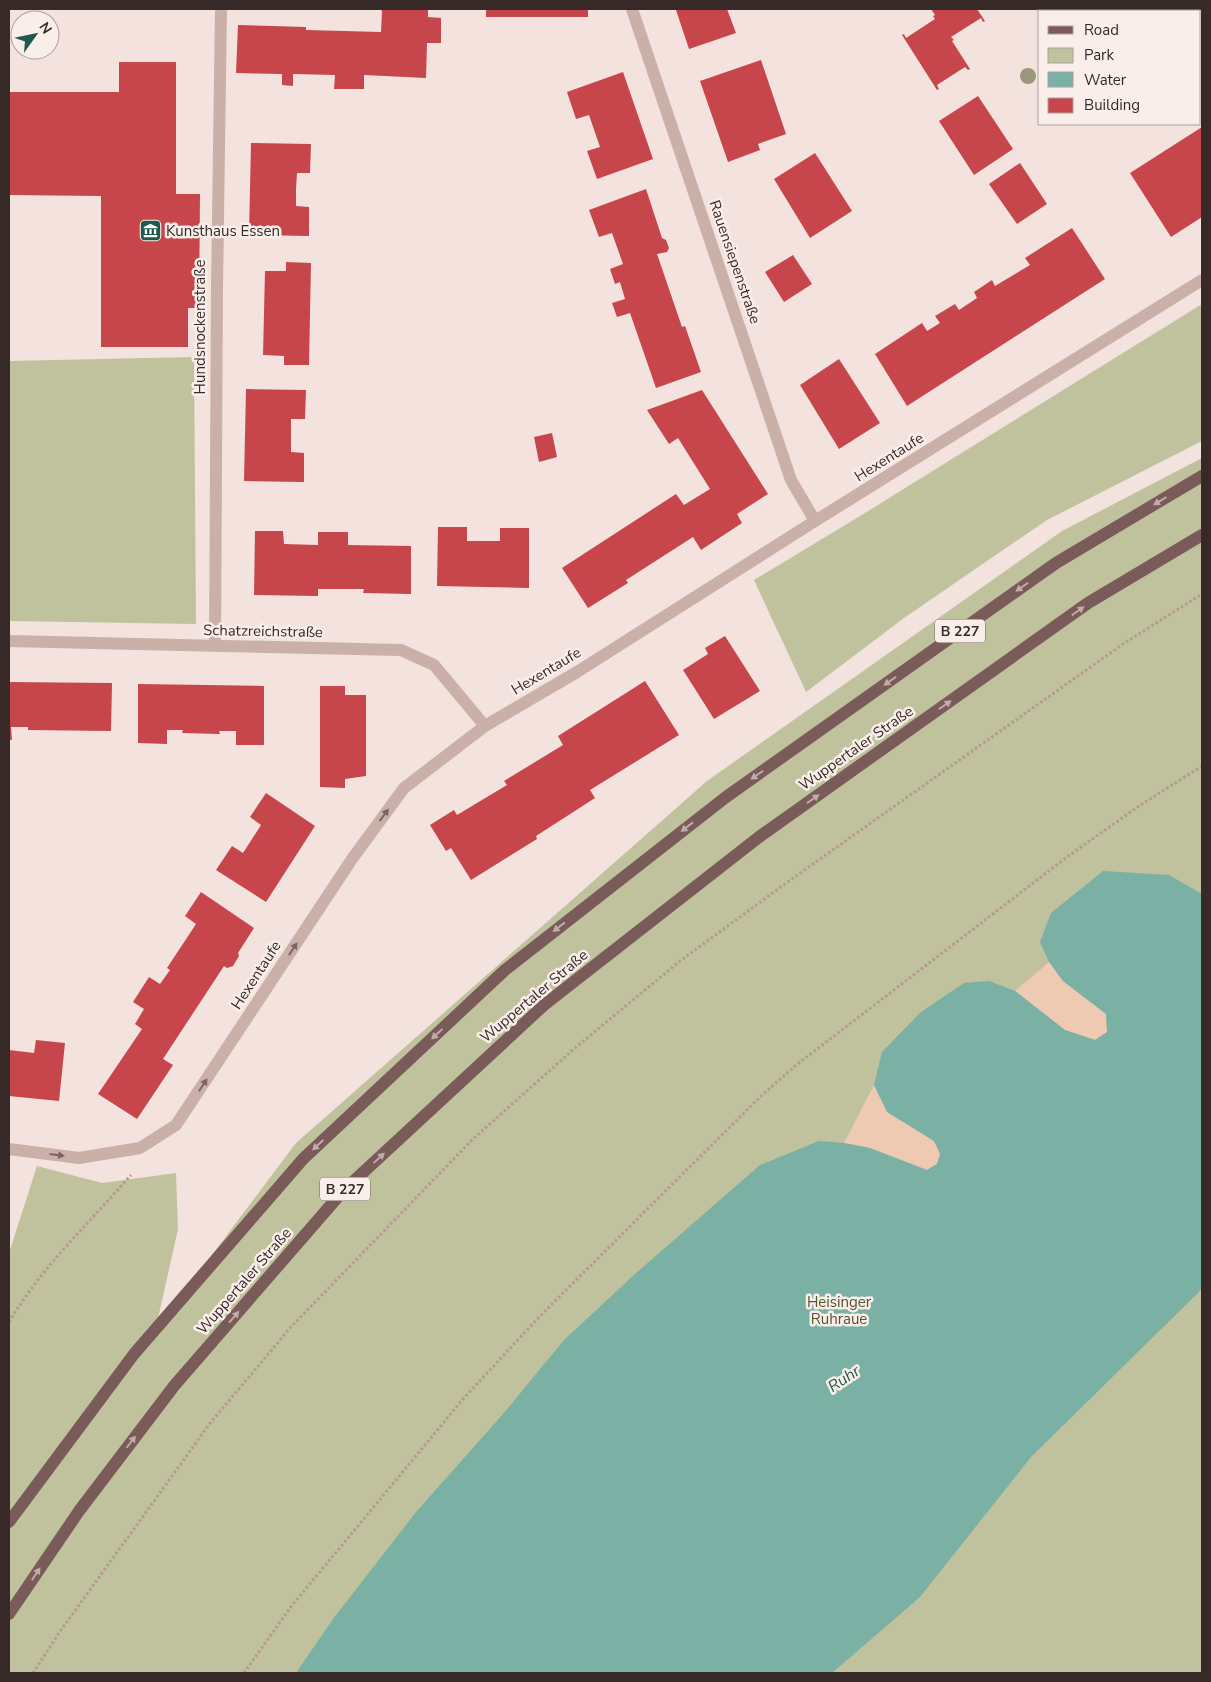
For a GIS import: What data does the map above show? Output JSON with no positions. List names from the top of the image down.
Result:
{
  "streets": {
    "main road": ["B 227", "Wuppertaler Straße"],
    "street": [
      "Rauensiepenstraße",
      "Hundsnockenstraße",
      "Hexentaufe",
      "Schatzreichstraße"
    ]
  },
  "crossings": [
    ["Rauensiepenstraße", "Hexentaufe"],
    ["Hundsnockenstraße", "Schatzreichstraße"],
    ["Hexentaufe", "Schatzreichstraße"]
  ],
  "one_way": ["Hexentaufe"],
  "water": ["Ruhr"],
  "parks": ["Heisinger Ruhraue"],
  "places": {
    "museum": ["Kunsthaus Essen"]
  },
  "legend": [
    "Road",
    "Park",
    "Water",
    "Building"
  ],
  "north": "top right"
}
